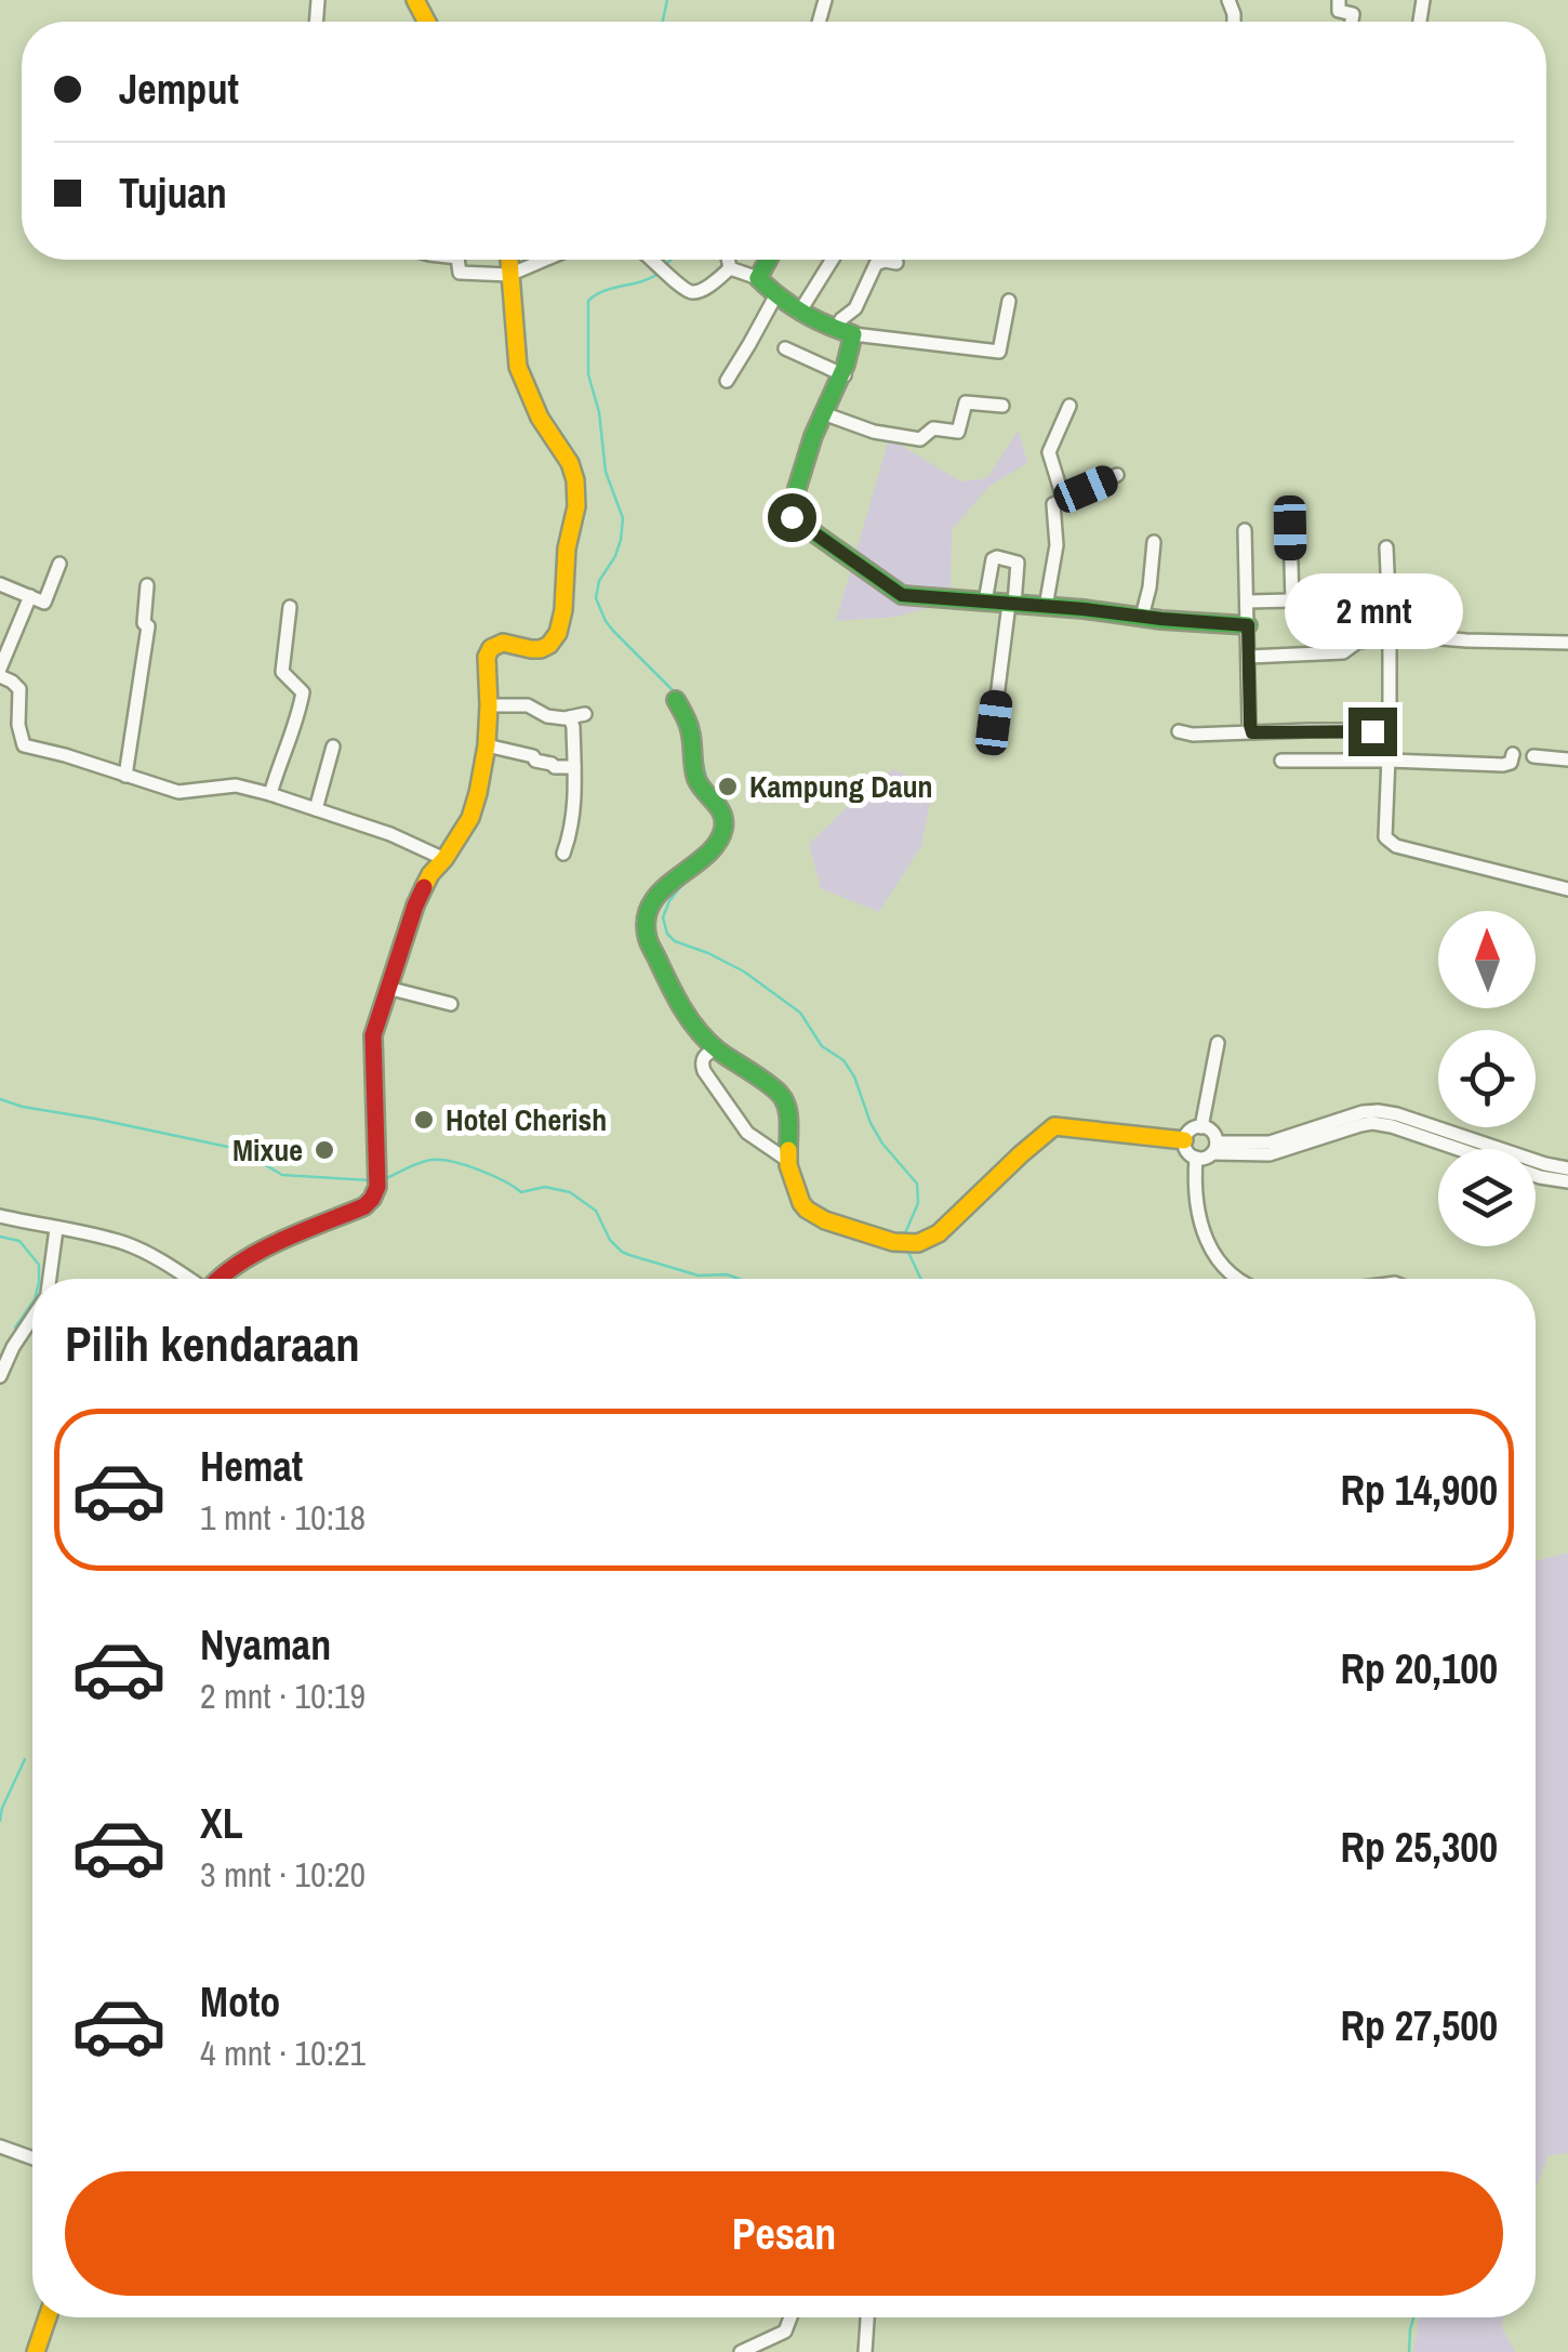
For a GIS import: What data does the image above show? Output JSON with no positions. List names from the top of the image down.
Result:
{
  "places": ["Kampung Daun", "Hotel Cherish", "Mixue"],
  "north": "top",
  "page": {
    "banner": ["Jemput", "Tujuan"],
    "bubble": "2 mnt",
    "heading": "Pilih kendaraan",
    "list": [
      {
        "name": "Hemat",
        "note": "1 mnt · 10:18",
        "value": "Rp 14,900"
      },
      {
        "name": "Nyaman",
        "note": "2 mnt · 10:19",
        "value": "Rp 20,100"
      },
      {
        "name": "XL",
        "note": "3 mnt · 10:20",
        "value": "Rp 25,300"
      },
      {
        "name": "Moto",
        "note": "4 mnt · 10:21",
        "value": "Rp 27,500"
      }
    ],
    "buttons": "Pesan"
  }
}
